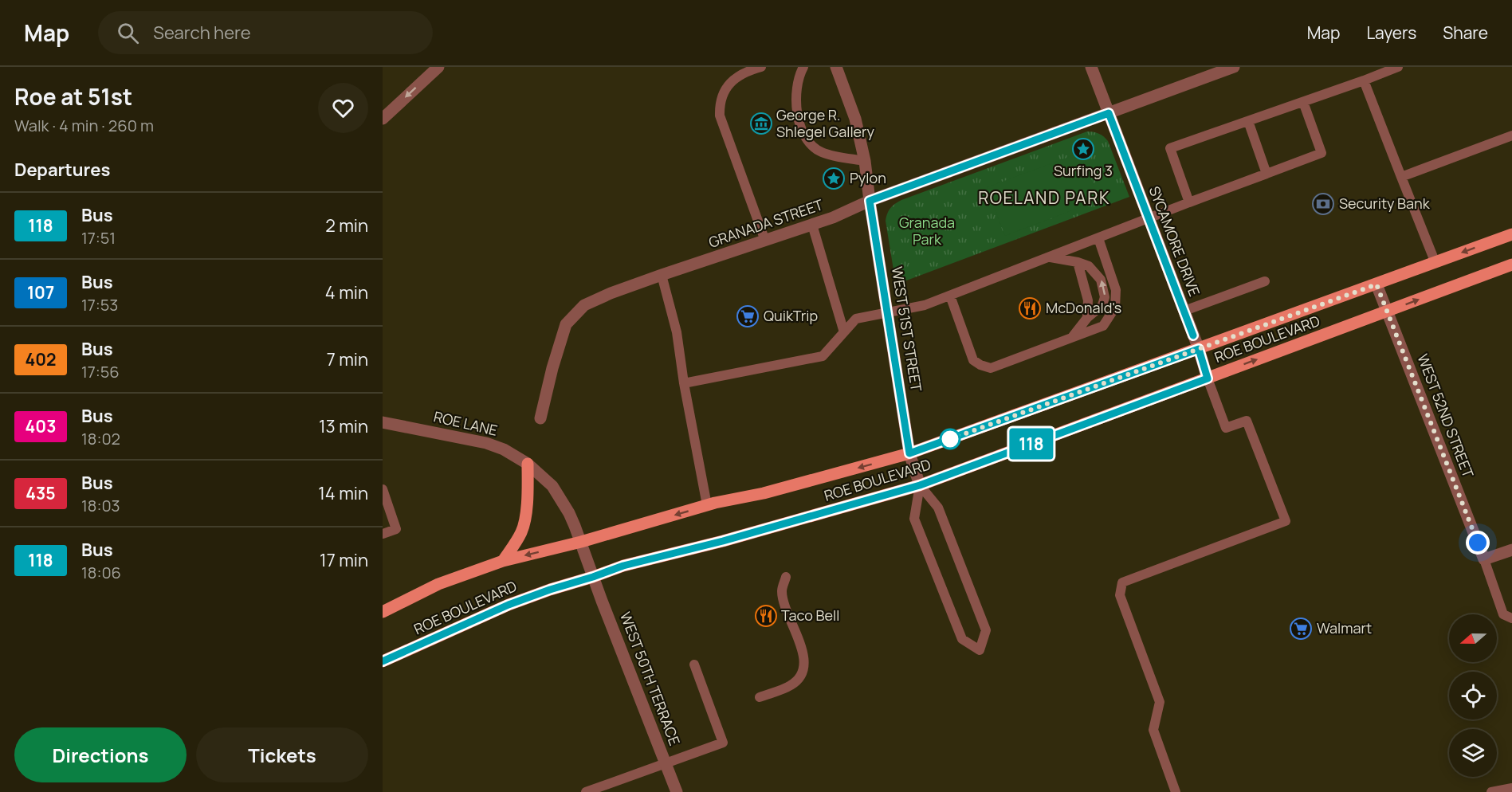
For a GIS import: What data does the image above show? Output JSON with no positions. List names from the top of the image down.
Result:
{
  "streets": {
    "main road": ["ROE BOULEVARD"],
    "street": [
      "GRANADA STREET",
      "SYCAMORE DRIVE",
      "WEST 51ST STREET",
      "WEST 52ND STREET",
      "ROE LANE",
      "WEST 50TH TERRACE"
    ]
  },
  "crossings": [
    ["GRANADA STREET", "SYCAMORE DRIVE"],
    ["GRANADA STREET", "WEST 51ST STREET"],
    ["SYCAMORE DRIVE", "ROE BOULEVARD"],
    ["WEST 51ST STREET", "ROE BOULEVARD"],
    ["ROE BOULEVARD", "WEST 52ND STREET"],
    ["ROE BOULEVARD", "ROE LANE"],
    ["ROE BOULEVARD", "WEST 50TH TERRACE"],
    ["ROE LANE", "WEST 50TH TERRACE"]
  ],
  "districts": ["ROELAND PARK"],
  "parks": ["Granada Park"],
  "places": {
    "museum": ["George R. Shlegel Gallery"],
    "place": ["Surfing 3", "Pylon"],
    "bank": ["Security Bank"],
    "restaurant": ["McDonald's", "Taco Bell"],
    "supermarket": ["QuikTrip", "Walmart"]
  },
  "lines": ["bus line 118"],
  "north": "left",
  "page": {
    "header": "Map",
    "search": "Search here",
    "nav": ["Map", "Layers", "Share"],
    "heading": [
      ["Roe at 51st", "Walk · 4 min · 260 m"],
      "Departures"
    ],
    "on_map": "118",
    "list": [
      {
        "mark": "118",
        "name": "Bus",
        "note": "17:51",
        "value": "2 min"
      },
      {
        "mark": "107",
        "name": "Bus",
        "note": "17:53",
        "value": "4 min"
      },
      {
        "mark": "402",
        "name": "Bus",
        "note": "17:56",
        "value": "7 min"
      },
      {
        "mark": "403",
        "name": "Bus",
        "note": "18:02",
        "value": "13 min"
      },
      {
        "mark": "435",
        "name": "Bus",
        "note": "18:03",
        "value": "14 min"
      },
      {
        "mark": "118",
        "name": "Bus",
        "note": "18:06",
        "value": "17 min"
      }
    ],
    "buttons": ["Directions", "Tickets"]
  }
}
